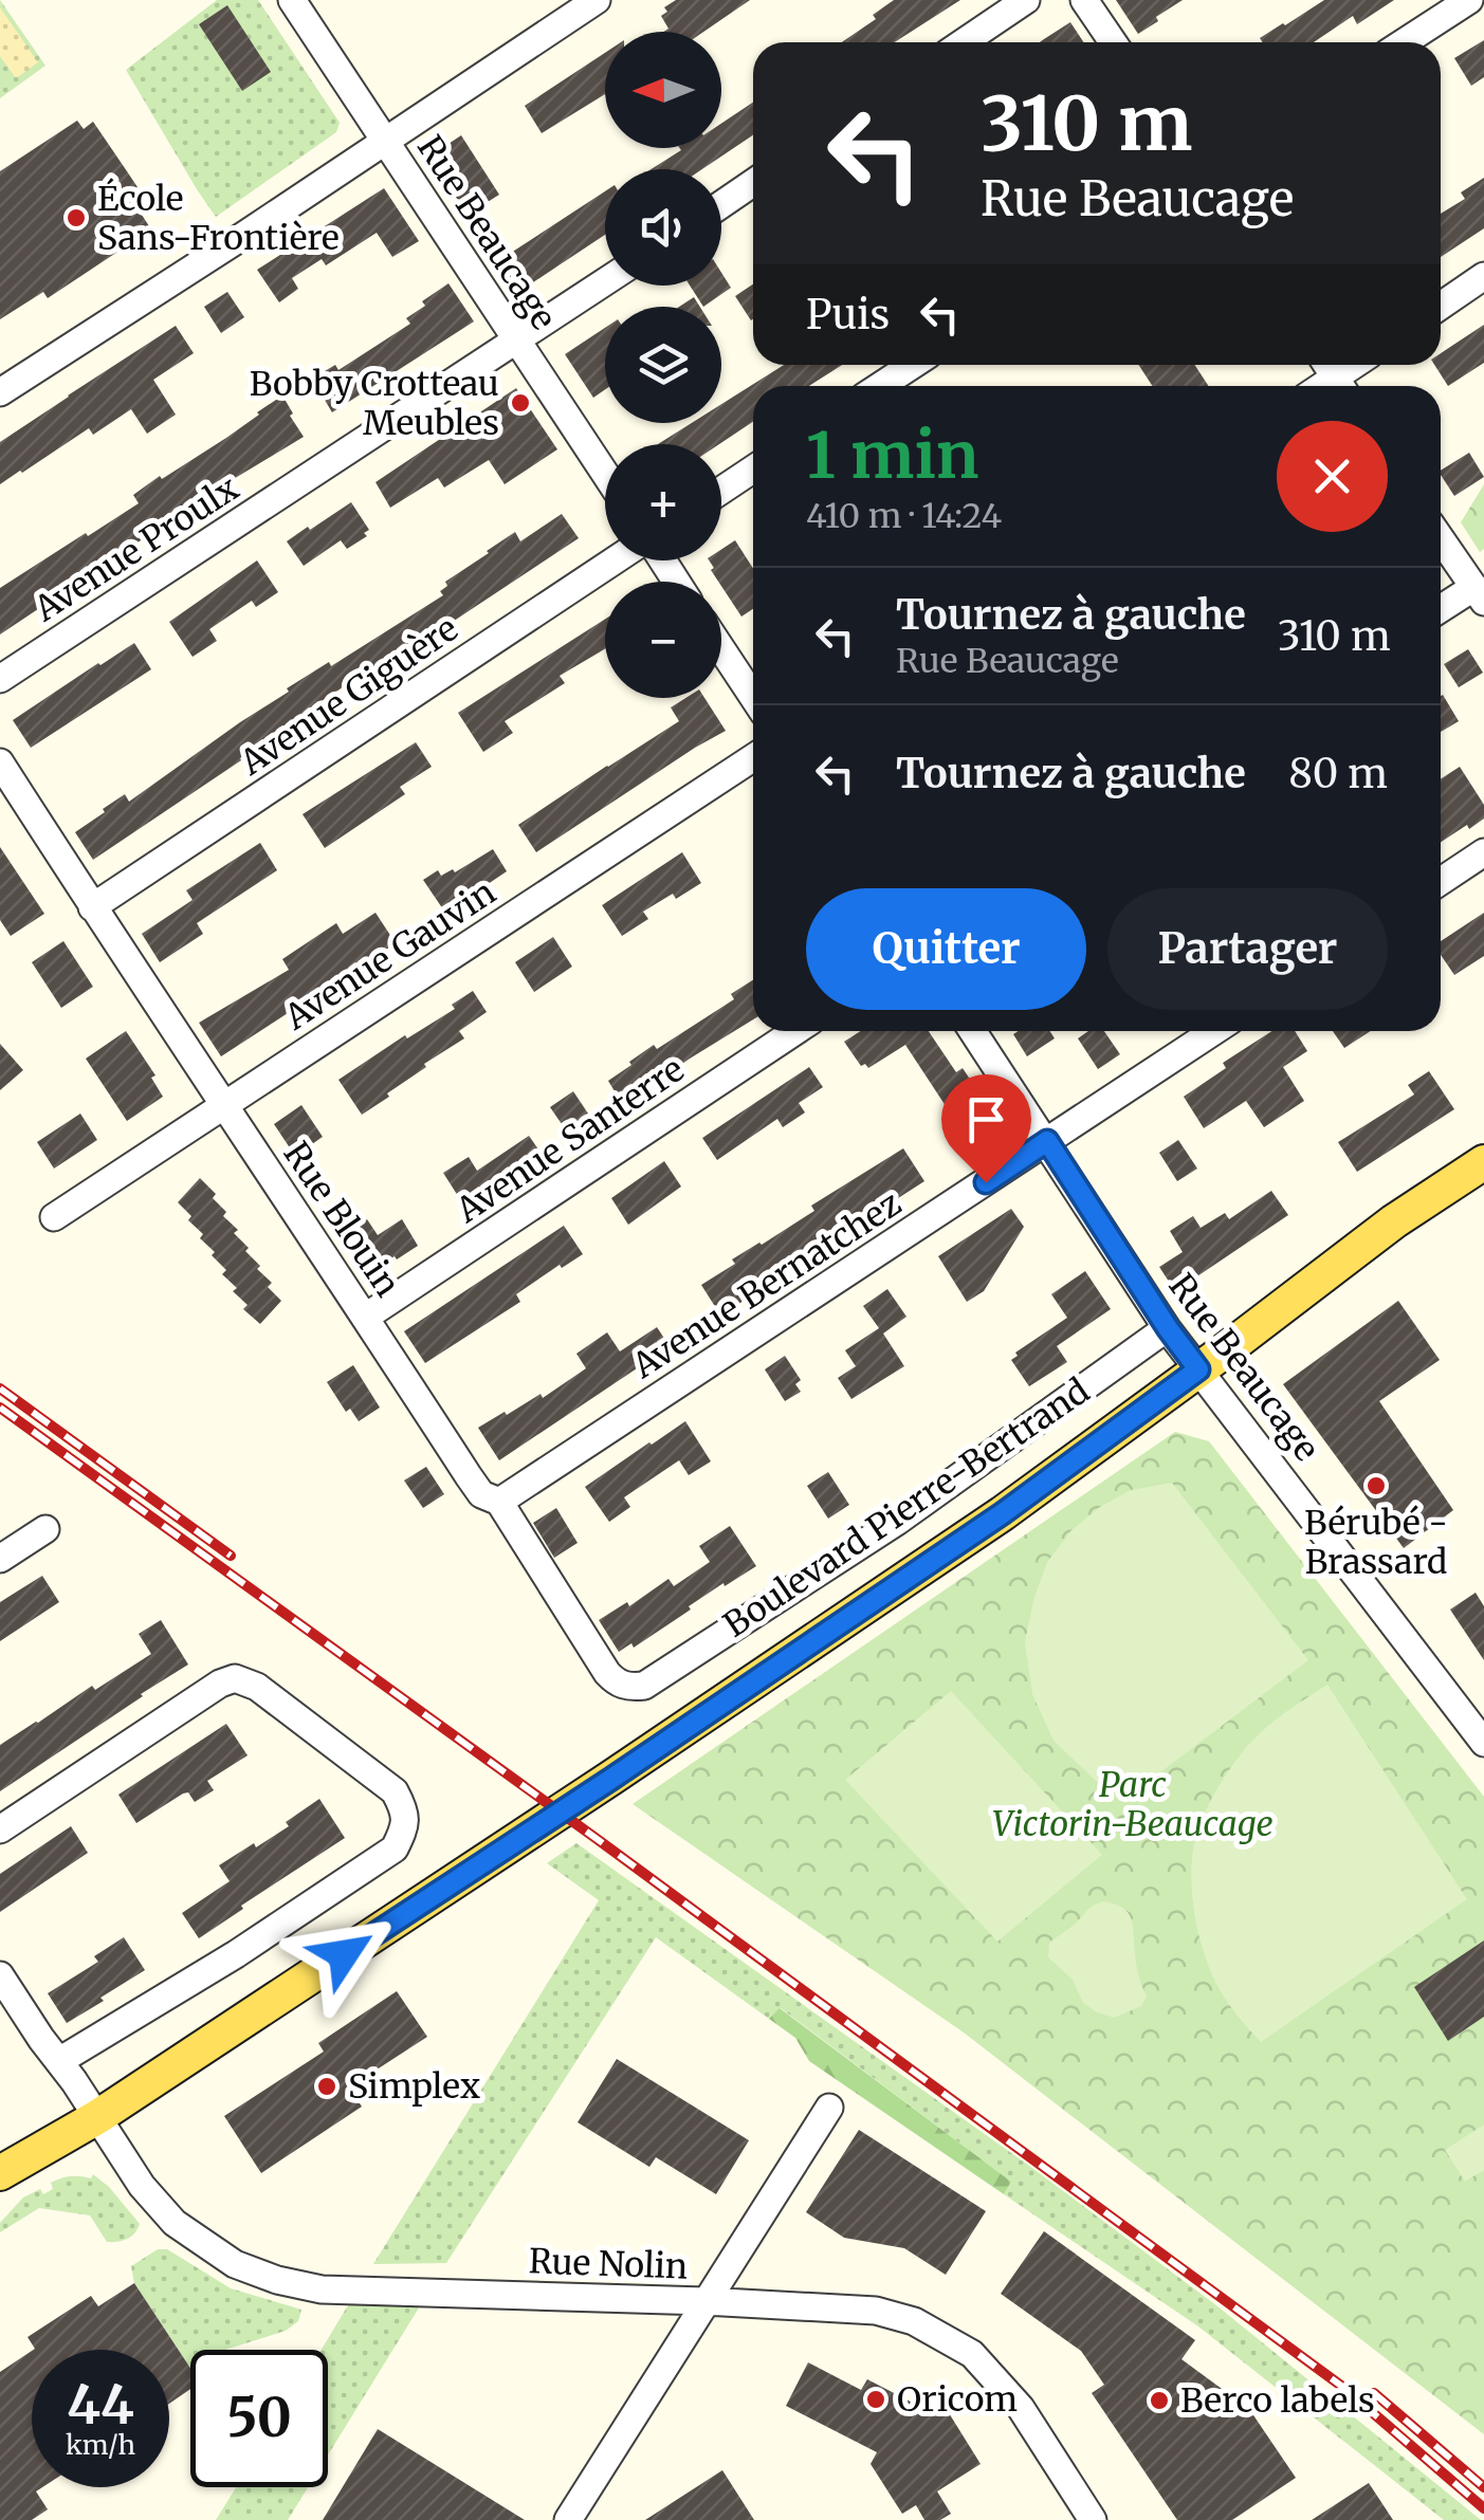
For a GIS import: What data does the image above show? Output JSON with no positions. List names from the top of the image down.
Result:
{
  "streets": {
    "main road": ["Boulevard Pierre-Bertrand"],
    "street": [
      "Rue Beaucage",
      "Avenue Proulx",
      "Avenue Giguère",
      "Avenue Gauvin",
      "Avenue Santerre",
      "Rue Blouin",
      "Avenue Bernatchez",
      "Rue Nolin"
    ]
  },
  "crossings": [
    ["Rue Beaucage", "Avenue Proulx"],
    ["Rue Beaucage", "Avenue Bernatchez"],
    ["Rue Beaucage", "Boulevard Pierre-Bertrand"],
    ["Avenue Giguère", "Rue Blouin"],
    ["Avenue Gauvin", "Rue Blouin"],
    ["Avenue Santerre", "Rue Blouin"],
    ["Rue Blouin", "Avenue Bernatchez"],
    ["Rue Blouin", "Boulevard Pierre-Bertrand"],
    ["Boulevard Pierre-Bertrand", "Rue Nolin"]
  ],
  "parks": ["Parc Victorin-Beaucage"],
  "places": [
    "École Sans-Frontière",
    "Bobby Crotteau Meubles",
    "Bérubé - Brassard",
    "Simplex",
    "Oricom",
    "Berco labels"
  ],
  "north": "left",
  "page": {
    "map_buttons": ["+", "−"],
    "turn": ["310 m", "Rue Beaucage"],
    "then": "Puis",
    "heading": ["1 min", "410 m · 14:24"],
    "list": [
      {
        "name": "Tournez à gauche",
        "note": "Rue Beaucage",
        "value": "310 m"
      },
      {
        "name": "Tournez à gauche",
        "value": "80 m"
      }
    ],
    "buttons": ["Quitter", "Partager"],
    "speed": "44 km/h",
    "limit": "50"
  }
}
